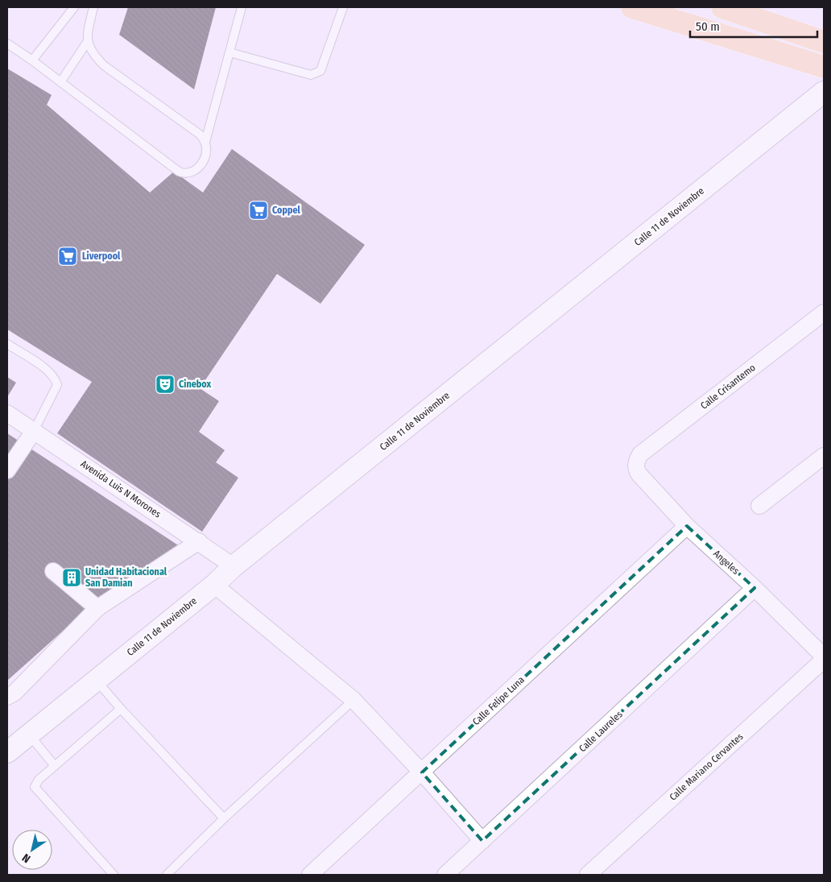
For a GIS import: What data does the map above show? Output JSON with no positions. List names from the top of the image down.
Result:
{
  "streets": {
    "street": [
      "Calle 11 de Noviembre",
      "Calle Crisantemo",
      "Avenida Luis N Morones",
      "Angeles",
      "Calle Felipe Luna",
      "Calle Laureles",
      "Calle Mariano Cervantes"
    ]
  },
  "crossings": [
    ["Calle 11 de Noviembre", "Avenida Luis N Morones"],
    ["Calle Crisantemo", "Angeles"],
    ["Angeles", "Calle Felipe Luna"],
    ["Angeles", "Calle Laureles"],
    ["Angeles", "Calle Mariano Cervantes"]
  ],
  "places": {
    "supermarket": ["Coppel", "Liverpool"],
    "theatre": ["Cinebox"],
    "building": ["Unidad Habitacional San Damian"]
  },
  "scale_bar": "50 m",
  "north": "bottom left"
}
